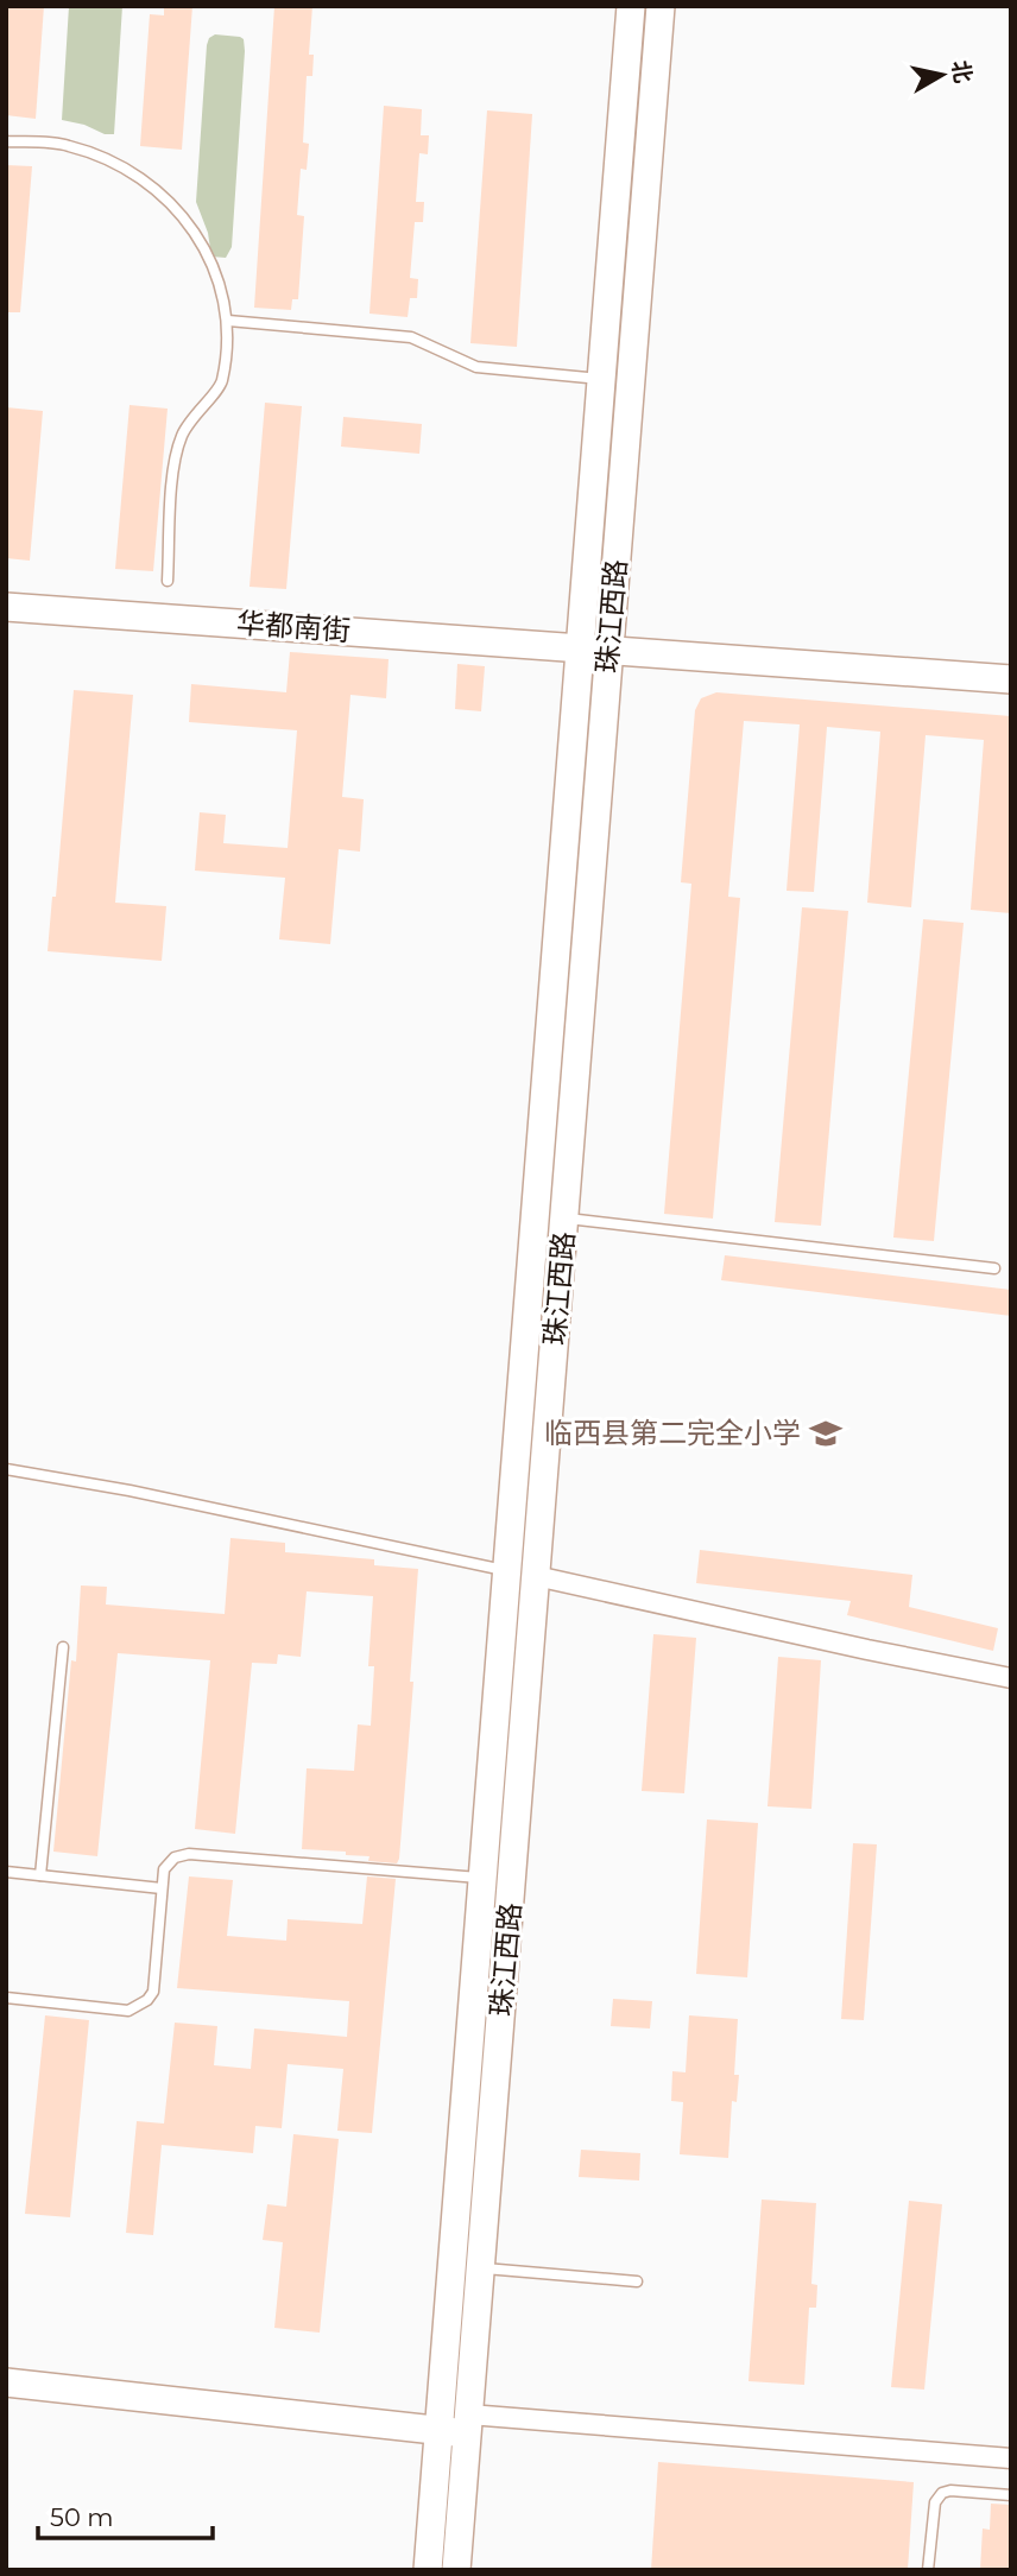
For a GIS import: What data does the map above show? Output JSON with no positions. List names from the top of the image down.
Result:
{
  "streets": {
    "main road": ["珠江西路", "华都南街"]
  },
  "crossings": [
    ["珠江西路", "华都南街"]
  ],
  "places": {
    "school or university": ["临西县第二完全小学"]
  },
  "scale_bar": "50 m",
  "north": "right"
}
